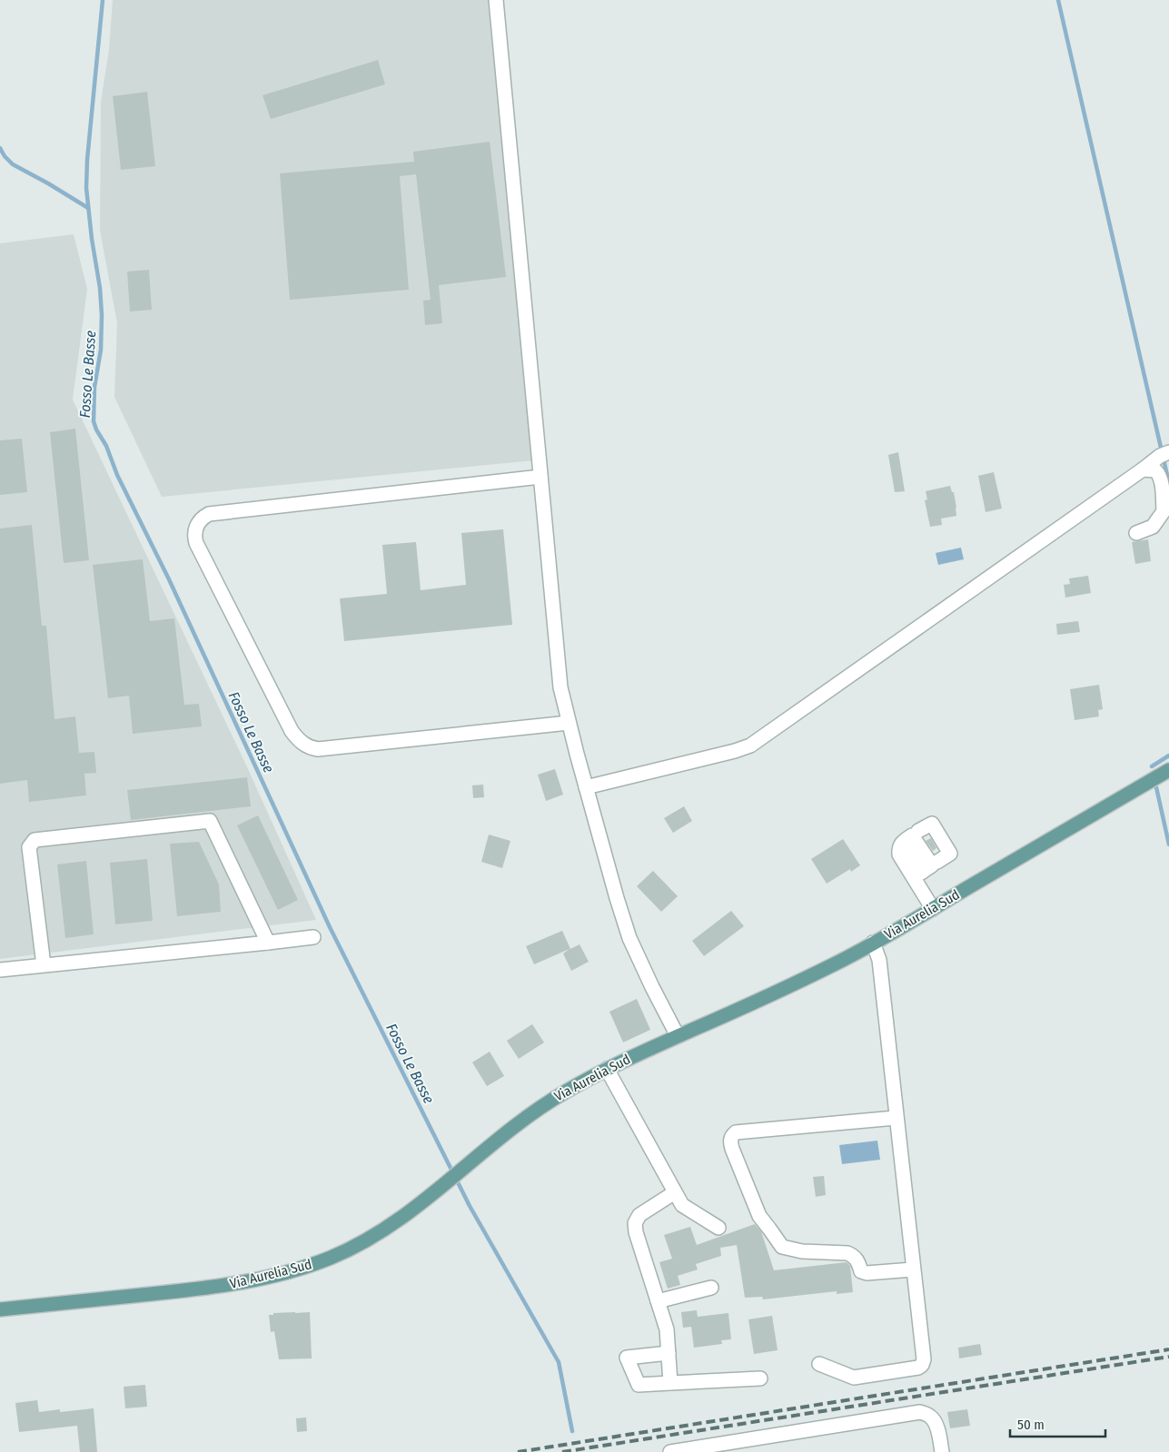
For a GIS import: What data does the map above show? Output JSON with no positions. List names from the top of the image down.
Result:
{
  "streets": {
    "main road": ["Via Aurelia Sud"]
  },
  "water": ["Fosso Le Basse"],
  "scale_bar": "50 m"
}
